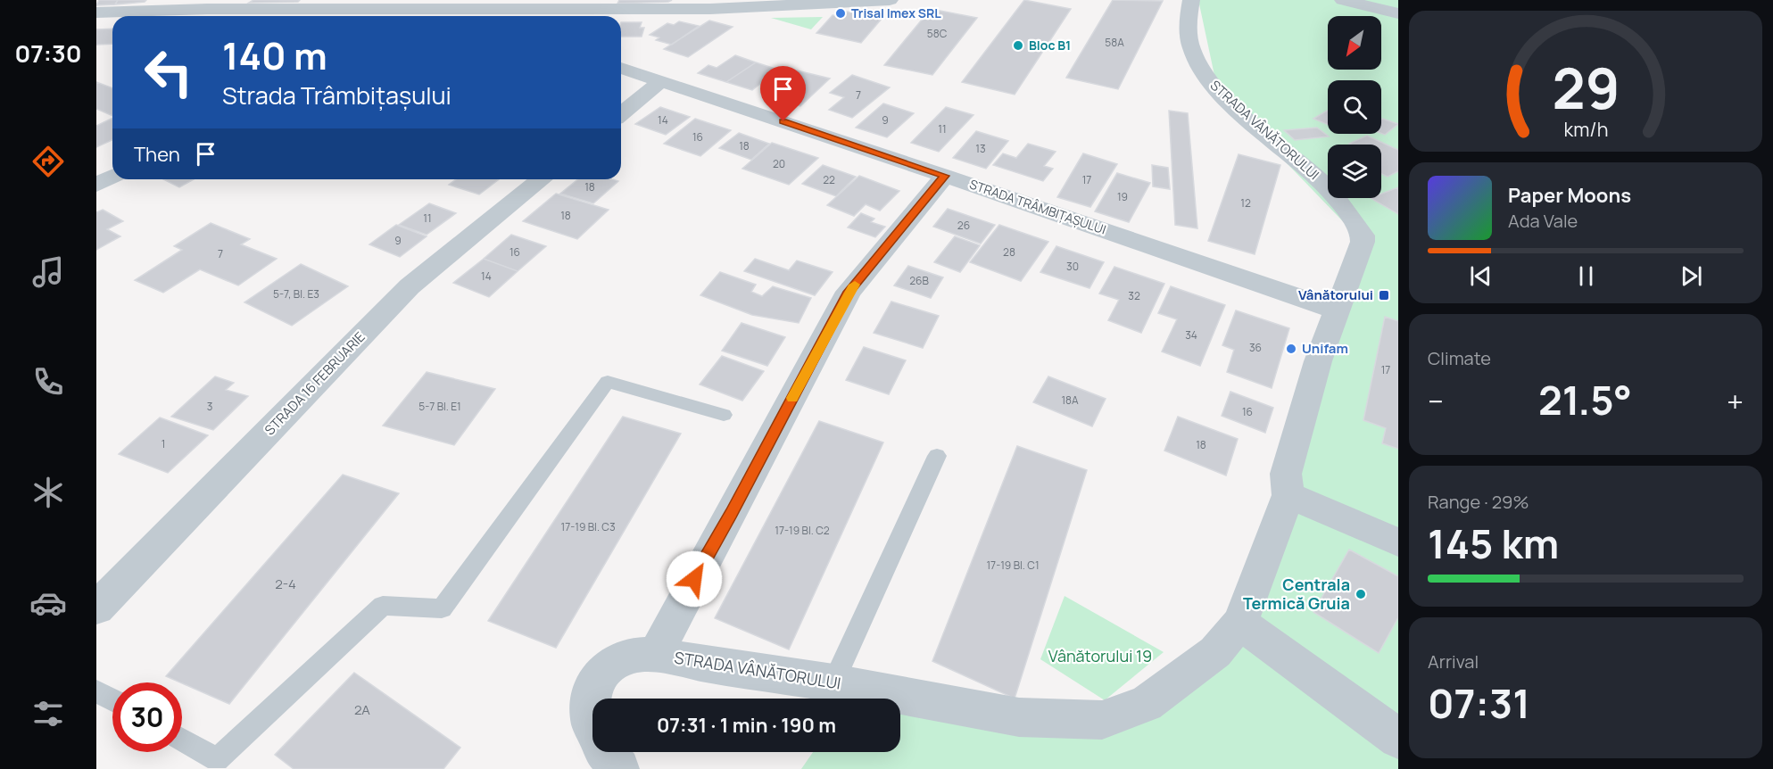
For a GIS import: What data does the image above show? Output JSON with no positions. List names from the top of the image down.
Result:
{
  "streets": {
    "street": ["STRADA VÂNĂTORULUI", "STRADA TRÂMBIȚAȘULUI", "STRADA 16 FEBRUARIE"]
  },
  "crossings": [
    ["STRADA VÂNĂTORULUI", "STRADA TRÂMBIȚAȘULUI"]
  ],
  "parks": ["Vânătorului 19"],
  "places": {
    "other": [
      "Trisal Imex SRL",
      "Bloc B1",
      "Unifam",
      "Centrala Termică Gruia"
    ],
    "transit": ["Vânătorului"]
  },
  "house_numbers": [
    "58C",
    "58A",
    "7",
    "14",
    "9",
    "11",
    "16",
    "18",
    "13",
    "20",
    "22",
    "17",
    "18",
    "19",
    "12",
    "18",
    "11",
    "26",
    "9",
    "16",
    "28",
    "7",
    "30",
    "14",
    "26B",
    "5-7, Bl. E3",
    "32",
    "34",
    "36",
    "17",
    "18A",
    "3",
    "5-7 Bl. E1",
    "16",
    "1",
    "18",
    "17-19 Bl. C3",
    "17-19 Bl. C2",
    "17-19 Bl. C1",
    "2-4",
    "2A"
  ],
  "north": "bottom left",
  "page": {
    "tabs": "07:30",
    "turn": ["140 m", "Strada Trâmbițașului"],
    "then": "Then",
    "song": ["Paper Moons", "Ada Vale"],
    "tile": [
      "Climate",
      ["Range · 29%", "145 km"],
      ["Arrival", "07:31"]
    ],
    "heat": ["−", "21.5°", "+"],
    "limit": "30",
    "trip": "07:31 · 1 min · 190 m",
    "gauge": ["29", "km/h"]
  }
}
